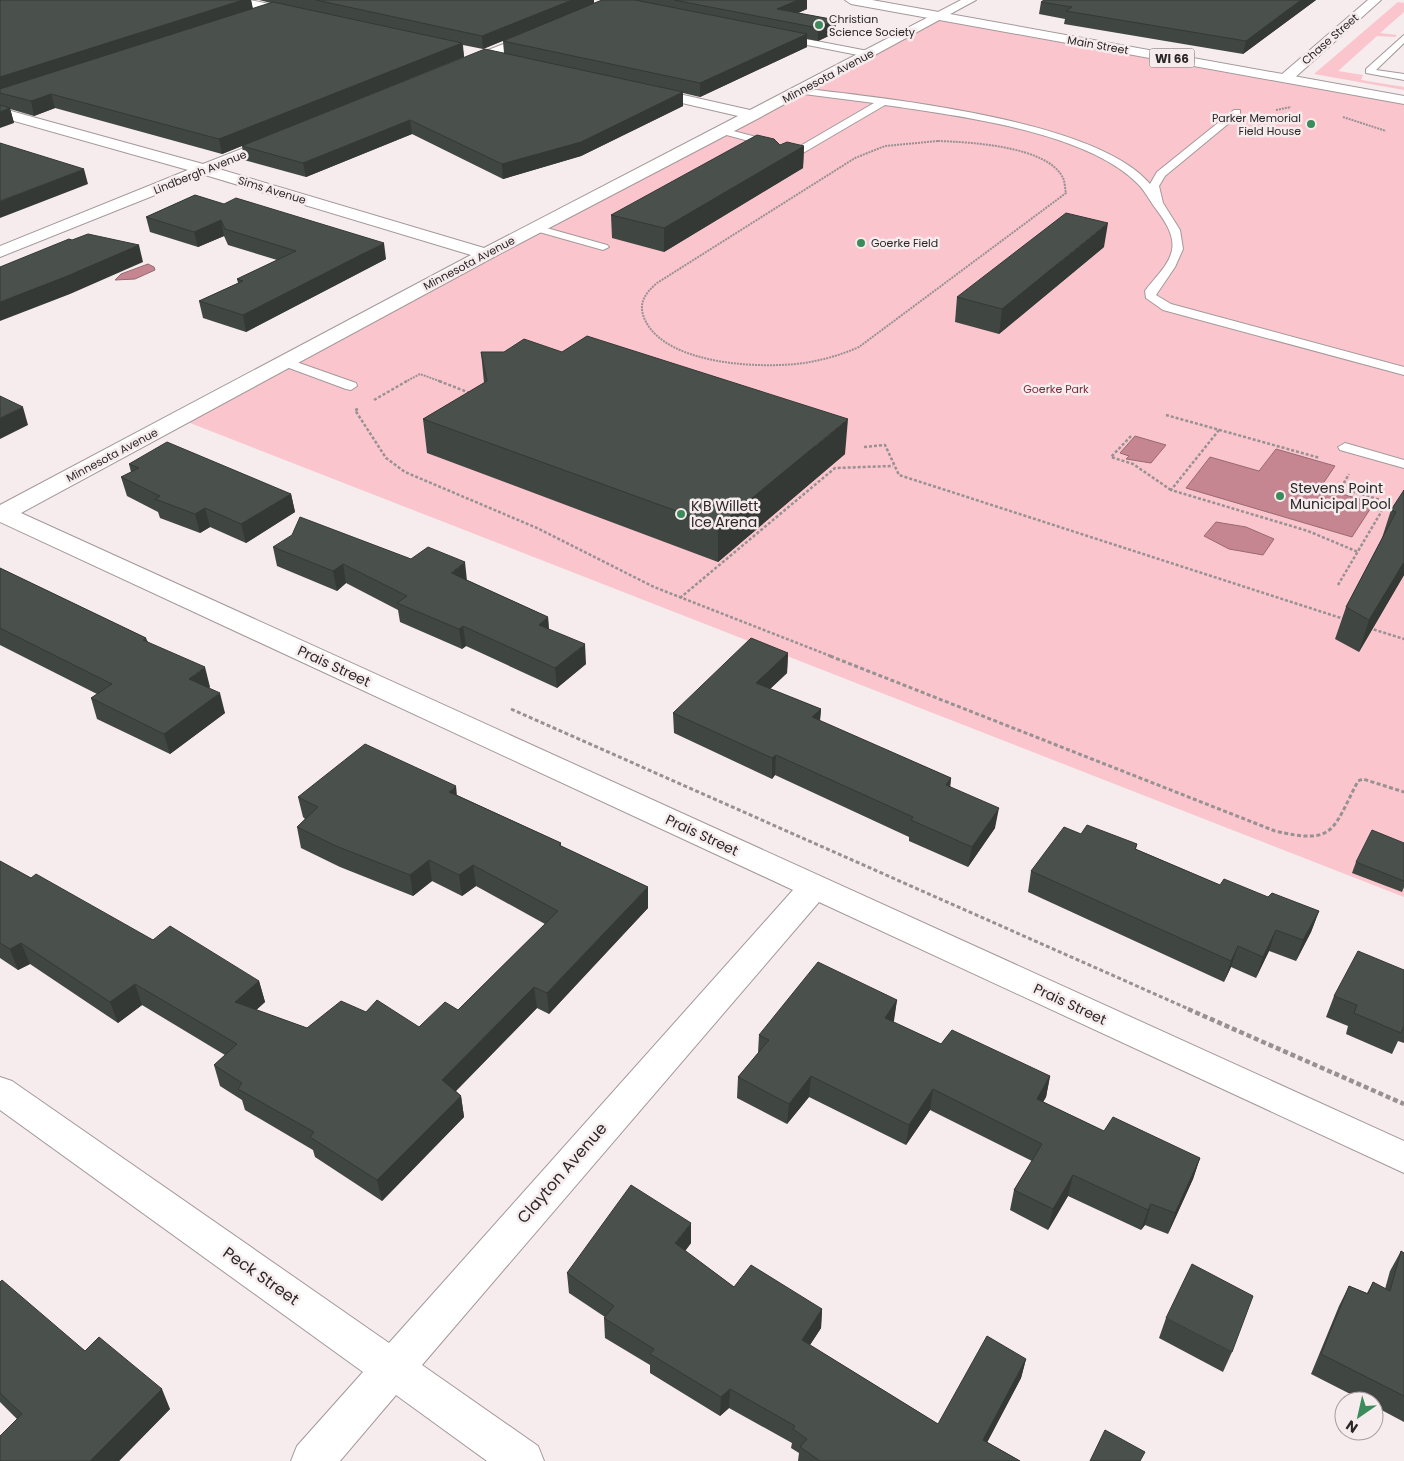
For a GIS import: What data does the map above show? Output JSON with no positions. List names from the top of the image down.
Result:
{
  "streets": {
    "street": [
      "Chase Street",
      "Main Street",
      "WI 66",
      "Minnesota Avenue",
      "Lindbergh Avenue",
      "Sims Avenue",
      "Prais Street",
      "Clayton Avenue",
      "Peck Street"
    ]
  },
  "crossings": [
    ["Chase Street", "Main Street"],
    ["Main Street", "Minnesota Avenue"],
    ["Minnesota Avenue", "Sims Avenue"],
    ["Minnesota Avenue", "Prais Street"],
    ["Lindbergh Avenue", "Sims Avenue"],
    ["Prais Street", "Clayton Avenue"],
    ["Clayton Avenue", "Peck Street"]
  ],
  "parks": ["Goerke Park"],
  "places": [
    "Christian Science Society",
    "Parker Memorial Field House",
    "Goerke Field",
    "Stevens Point Municipal Pool",
    "K B Willett Ice Arena"
  ],
  "north": "bottom left"
}
